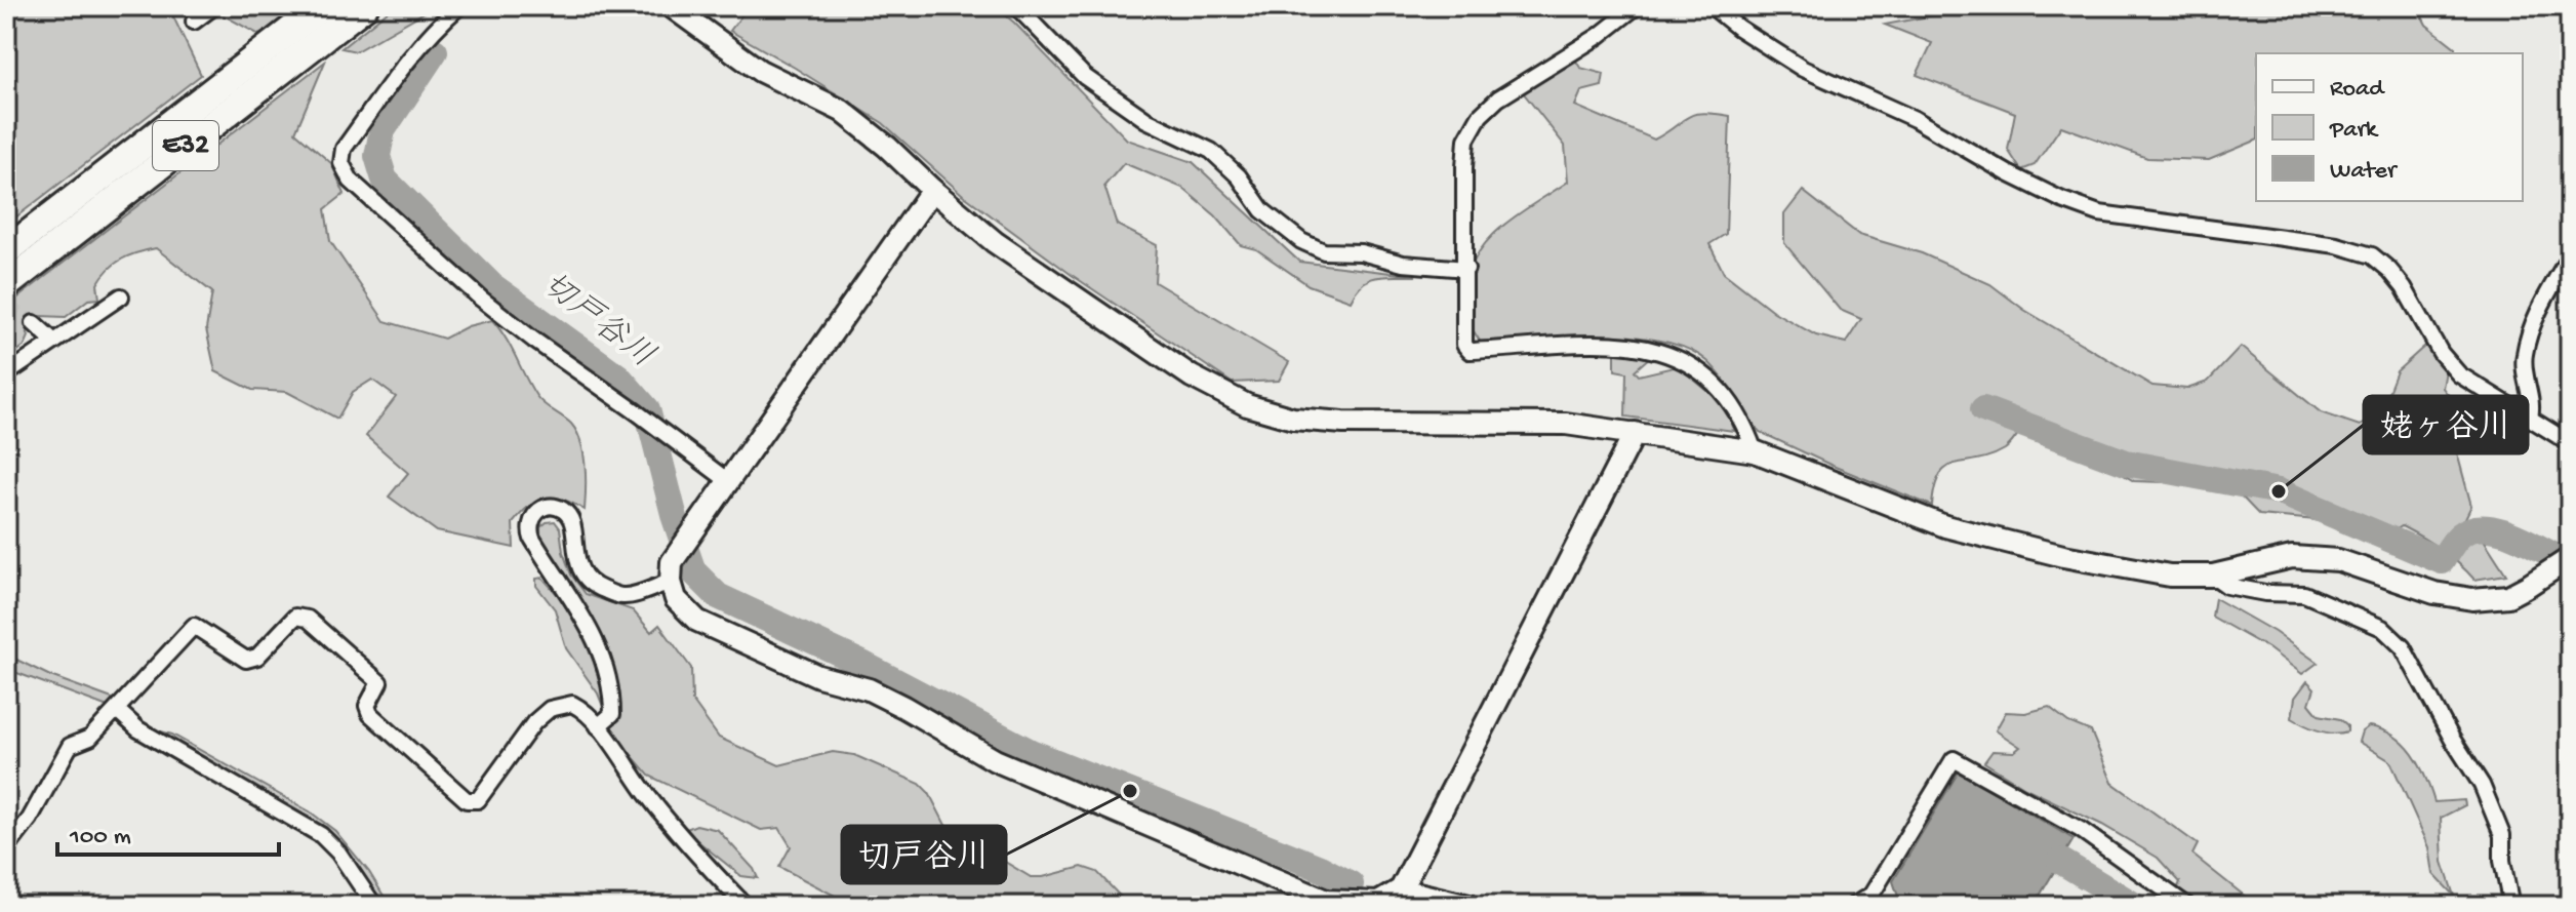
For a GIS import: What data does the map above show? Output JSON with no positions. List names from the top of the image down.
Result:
{
  "streets": {
    "highway": ["E32"]
  },
  "water": ["切戸谷川"],
  "places": ["姥ヶ谷川", "切戸谷川"],
  "legend": ["Road", "Park", "Water"],
  "scale_bar": "100 m"
}
